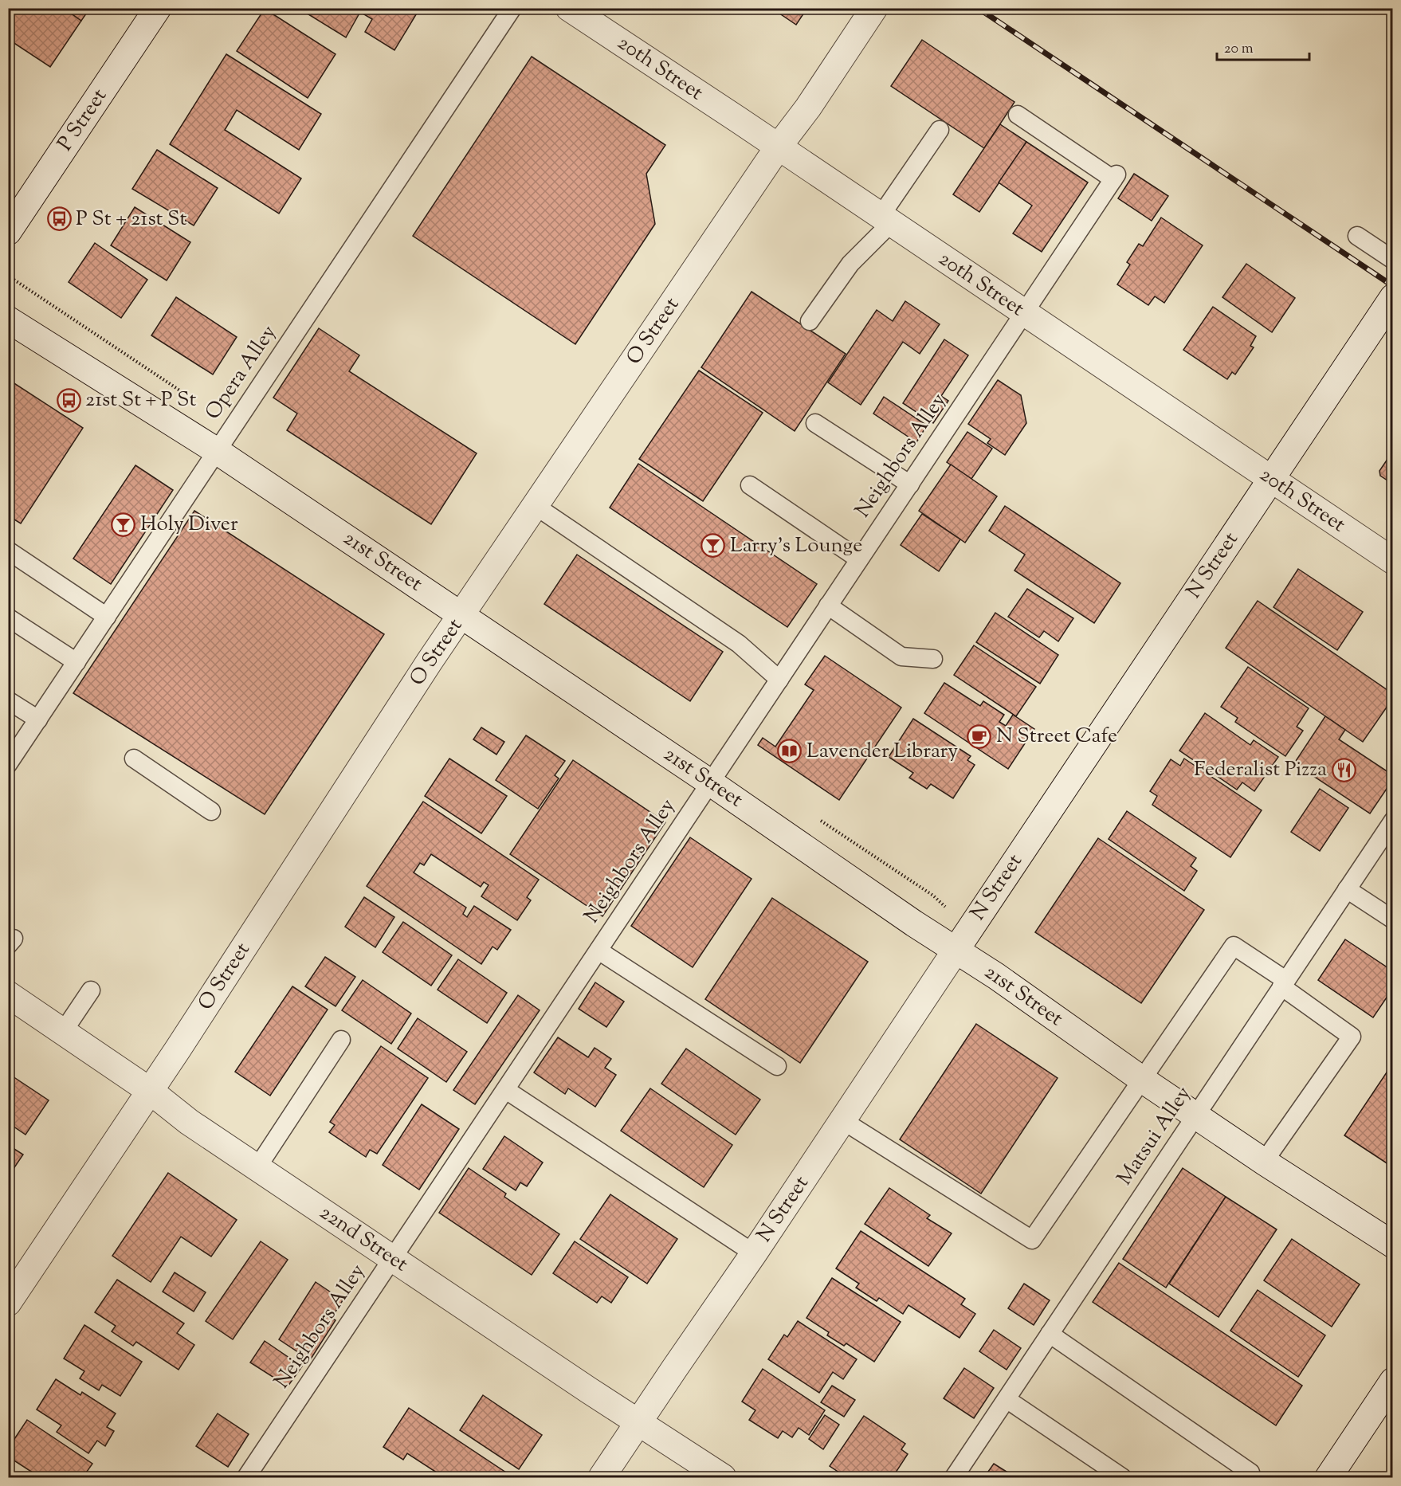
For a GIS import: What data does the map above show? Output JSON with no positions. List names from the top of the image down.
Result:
{
  "streets": {
    "street": [
      "20th Street",
      "P Street",
      "O Street",
      "21st Street",
      "N Street",
      "22nd Street"
    ],
    "lane": ["Opera Alley", "Neighbors Alley", "Matsui Alley"]
  },
  "crossings": [
    ["20th Street", "O Street"],
    ["20th Street", "Neighbors Alley"],
    ["20th Street", "N Street"],
    ["O Street", "21st Street"],
    ["O Street", "22nd Street"],
    ["Opera Alley", "21st Street"],
    ["Neighbors Alley", "21st Street"],
    ["Neighbors Alley", "22nd Street"],
    ["21st Street", "N Street"],
    ["21st Street", "Matsui Alley"],
    ["N Street", "22nd Street"]
  ],
  "places": {
    "bus stop": ["P St + 21st St", "21st St + P St"],
    "bar": ["Holy Diver", "Larry’s Lounge"],
    "cafe": ["N Street Cafe"],
    "library": ["Lavender Library"],
    "restaurant": ["Federalist Pizza"]
  },
  "scale_bar": "20 m"
}
